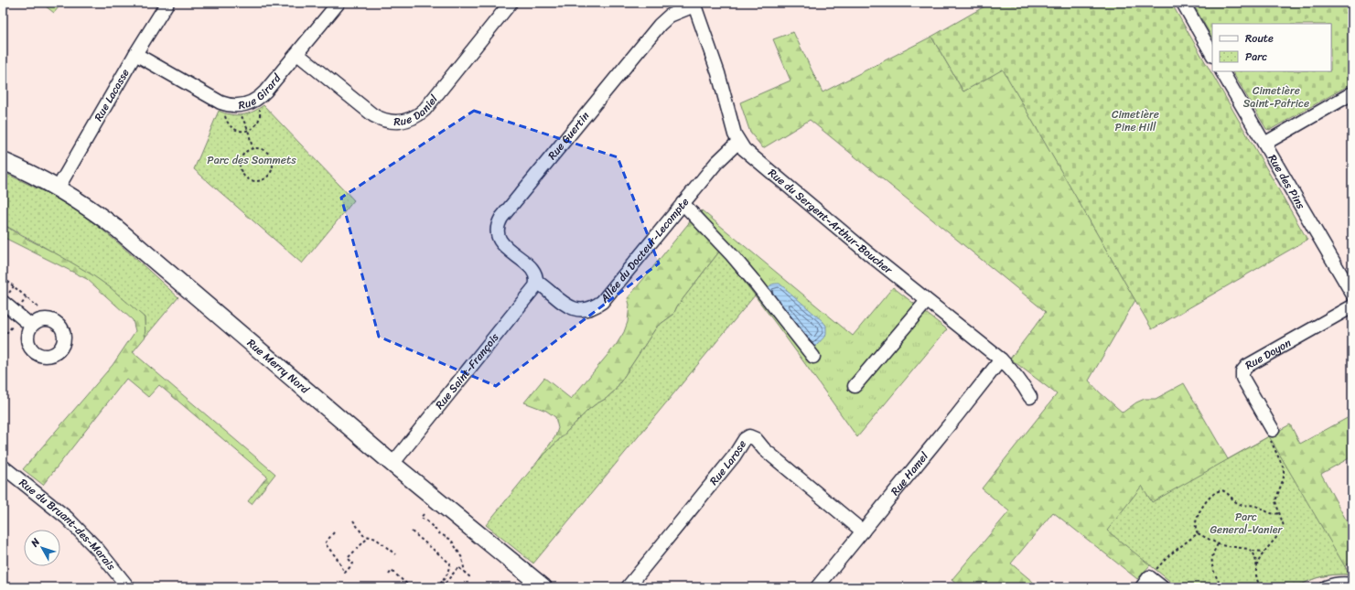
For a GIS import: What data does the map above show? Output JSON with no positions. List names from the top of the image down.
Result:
{
  "streets": {
    "main road": ["Rue Merry Nord"],
    "street": [
      "Rue Girard",
      "Rue Lacasse",
      "Rue Daniel",
      "Rue Guertin",
      "Rue des Pins",
      "Rue du Sergent-Arthur-Boucher",
      "Allée du Docteur-Lecompte",
      "Rue Doyon",
      "Rue Saint-François",
      "Rue Larose",
      "Rue Hamel",
      "Rue du Bruant-des-Marais"
    ]
  },
  "crossings": [
    ["Rue Girard", "Rue Lacasse"],
    ["Rue Girard", "Rue Daniel"],
    ["Rue Lacasse", "Rue Merry Nord"],
    ["Rue Guertin", "Rue du Sergent-Arthur-Boucher"],
    ["Rue Guertin", "Allée du Docteur-Lecompte"],
    ["Rue Guertin", "Rue Saint-François"],
    ["Rue du Sergent-Arthur-Boucher", "Allée du Docteur-Lecompte"],
    ["Rue du Sergent-Arthur-Boucher", "Rue Hamel"],
    ["Allée du Docteur-Lecompte", "Rue Saint-François"],
    ["Rue Merry Nord", "Rue Saint-François"],
    ["Rue Larose", "Rue Hamel"]
  ],
  "parks": [
    "Cimetière Saint-Patrice",
    "Cimetière Pine Hill",
    "Parc des Sommets",
    "Parc General-Vanier"
  ],
  "legend": ["Route", "Parc"],
  "north": "top left"
}
